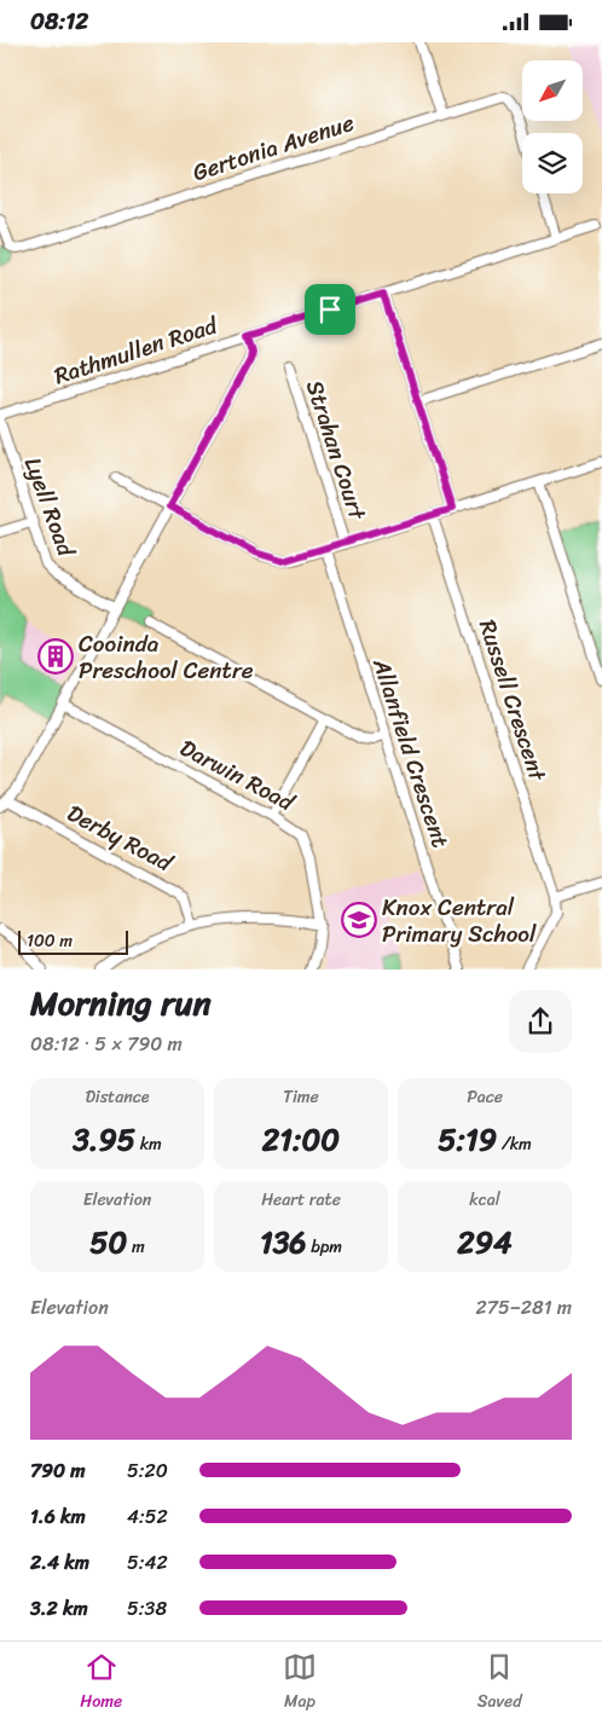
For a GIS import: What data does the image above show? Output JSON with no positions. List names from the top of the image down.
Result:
{
  "streets": {
    "street": [
      "Gertonia Avenue",
      "Rathmullen Road",
      "Strahan Court",
      "Lyell Road",
      "Russell Crescent",
      "Allanfield Crescent",
      "Darwin Road",
      "Derby Road"
    ]
  },
  "places": {
    "building": ["Cooinda Preschool Centre"],
    "school or university": ["Knox Central Primary School"]
  },
  "scale_bar": "100 m",
  "north": "bottom left",
  "page": {
    "status": "08:12",
    "scale": "100 m",
    "heading": ["Morning run", "08:12 · 5 × 790 m"],
    "stats": [
      ["Distance", "3.95 km"],
      ["Time", "21:00"],
      ["Pace", "5:19 /km"],
      ["Elevation", "50 m"],
      ["Heart rate", "136 bpm"],
      ["kcal", "294"]
    ],
    "chart": ["Elevation", "275–281 m"],
    "list": [
      {
        "name": "790 m",
        "note": "5:20"
      },
      {
        "name": "1.6 km",
        "note": "4:52"
      },
      {
        "name": "2.4 km",
        "note": "5:42"
      },
      {
        "name": "3.2 km",
        "note": "5:38"
      }
    ],
    "tabs": ["Home", "Map", "Saved"]
  }
}
